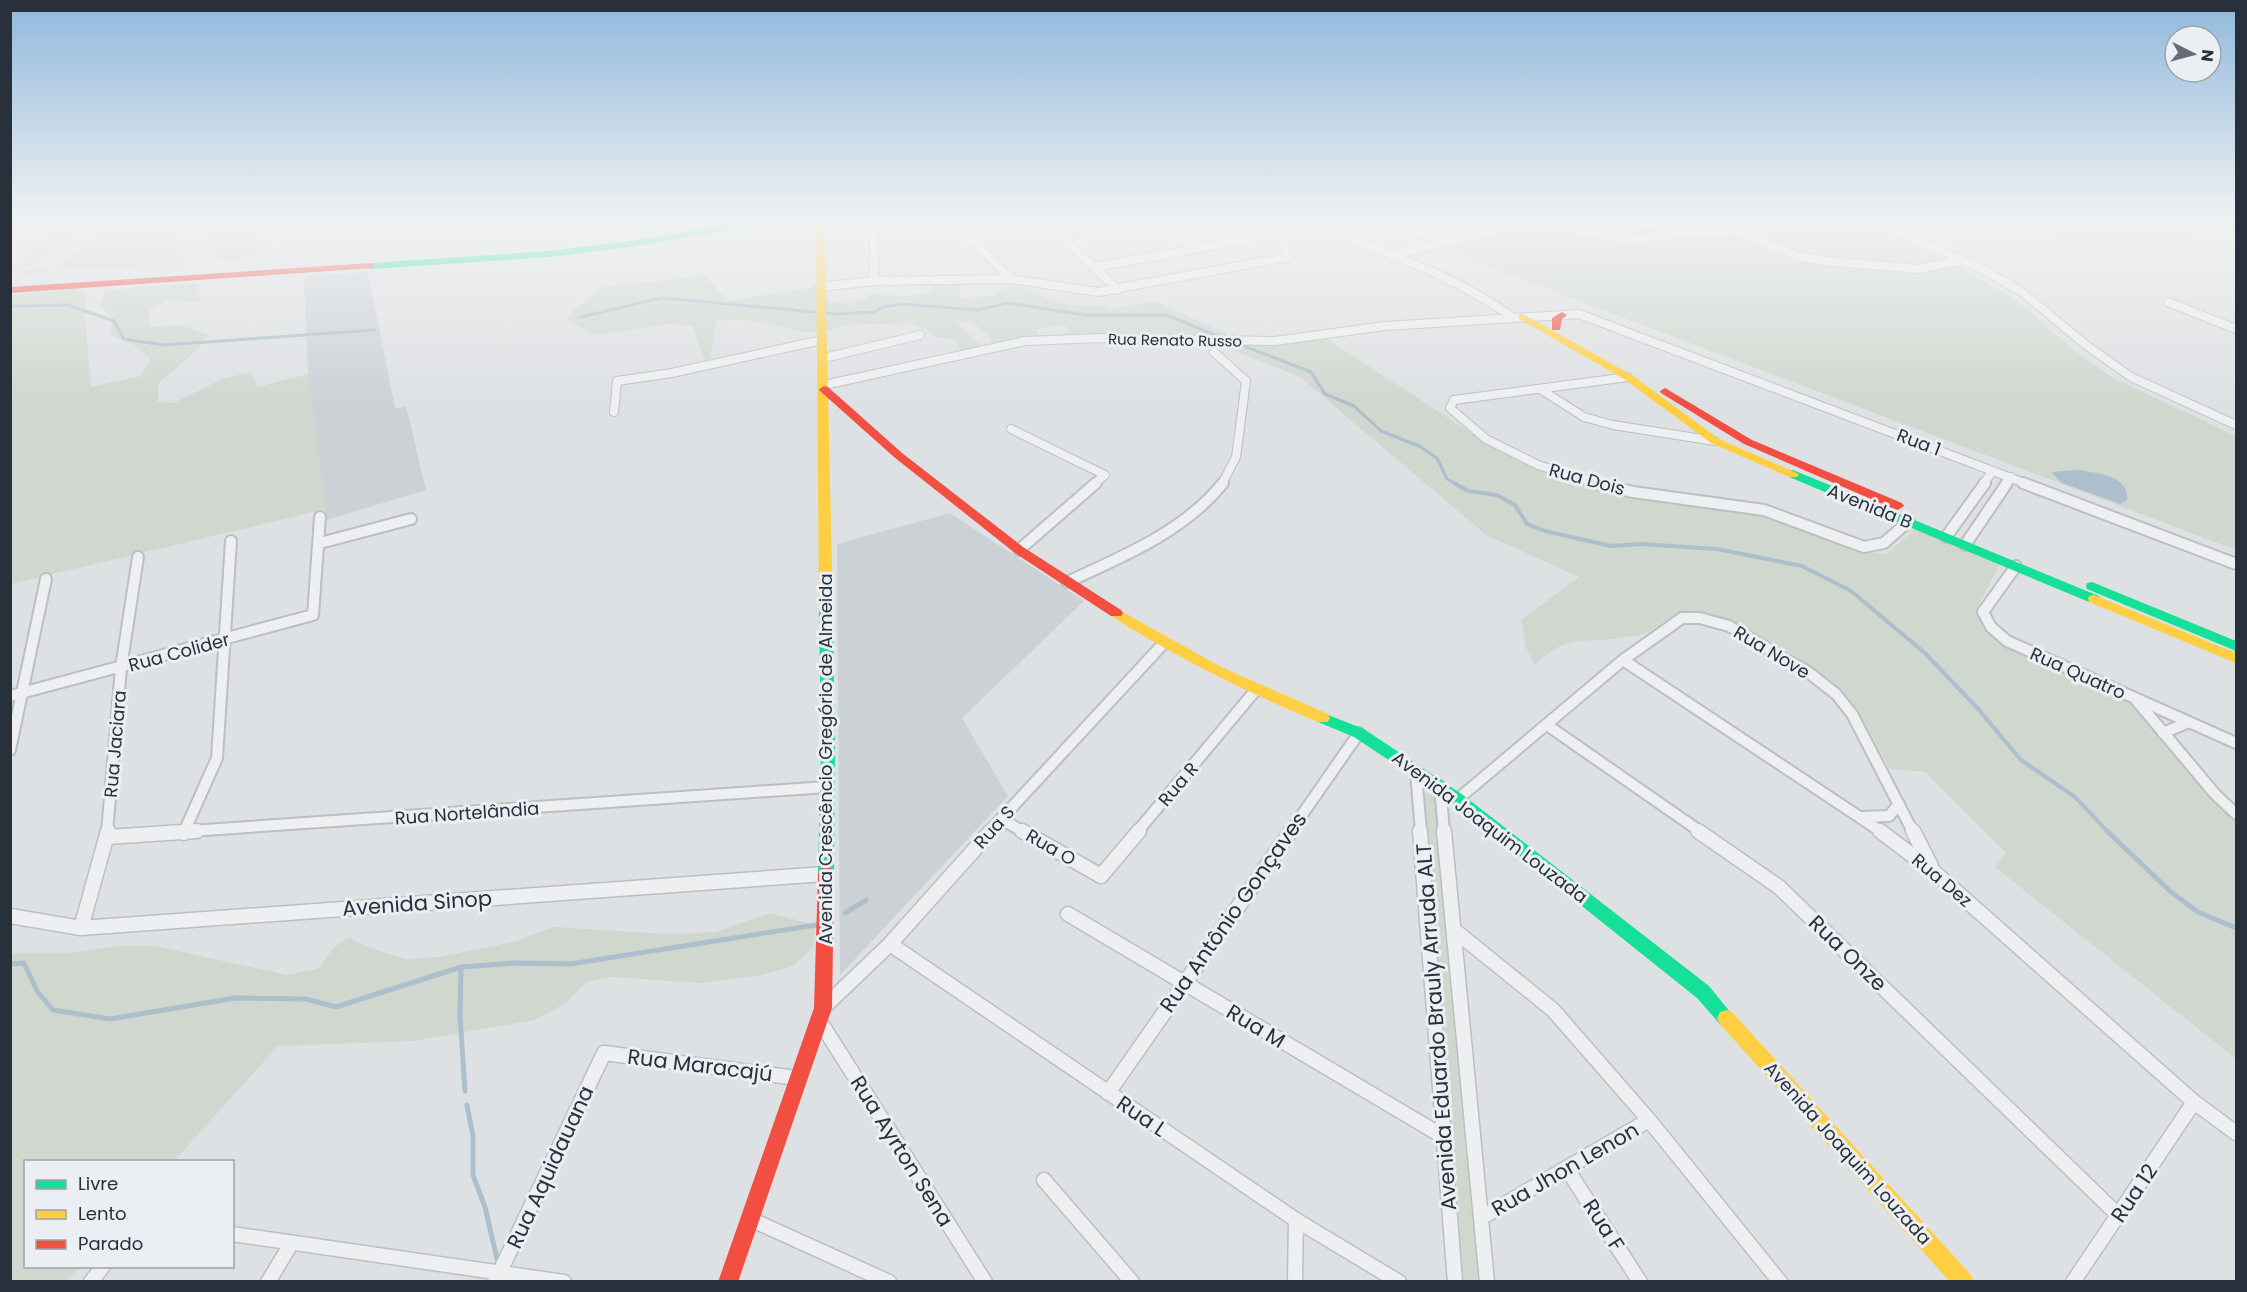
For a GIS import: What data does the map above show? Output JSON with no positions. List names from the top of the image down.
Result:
{
  "streets": {
    "main road": ["Avenida B", "Avenida Crescêncio Gregório de Almeida", "Avenida Joaquim Louzada"],
    "street": [
      "Rua Renato Russo",
      "Rua 1",
      "Rua Dois",
      "Rua Colider",
      "Rua Nove",
      "Rua Quatro",
      "Rua Jaciara",
      "Rua R",
      "Rua Nortelândia",
      "Rua S",
      "Rua O",
      "Rua Dez",
      "Avenida Sinop",
      "Rua Antônio Gonçaves",
      "Rua Onze",
      "Rua M",
      "Avenida Eduardo Brauly Arruda ALT",
      "Rua Maracajú",
      "Rua L",
      "Rua Ayrton Sena",
      "Rua Aquidauana",
      "Rua Jhon Lenon",
      "Rua 12",
      "Rua F"
    ]
  },
  "crossings": [
    ["Rua Renato Russo", "Avenida B"],
    ["Rua Renato Russo", "Avenida Crescêncio Gregório de Almeida"],
    ["Rua Renato Russo", "Avenida Joaquim Louzada"],
    ["Rua 1", "Avenida B"],
    ["Rua Dois", "Avenida B"],
    ["Avenida B", "Rua Quatro"],
    ["Rua Colider", "Rua Jaciara"],
    ["Rua Nove", "Avenida Joaquim Louzada"],
    ["Rua Nove", "Rua Dez"],
    ["Rua Nove", "Rua Onze"],
    ["Rua Jaciara", "Rua Nortelândia"],
    ["Rua Jaciara", "Avenida Sinop"],
    ["Avenida Crescêncio Gregório de Almeida", "Rua Nortelândia"],
    ["Avenida Crescêncio Gregório de Almeida", "Rua S"],
    ["Avenida Crescêncio Gregório de Almeida", "Avenida Joaquim Louzada"],
    ["Avenida Crescêncio Gregório de Almeida", "Avenida Sinop"],
    ["Avenida Crescêncio Gregório de Almeida", "Rua Maracajú"],
    ["Avenida Crescêncio Gregório de Almeida", "Rua Ayrton Sena"],
    ["Rua R", "Avenida Joaquim Louzada"],
    ["Rua R", "Rua O"],
    ["Rua S", "Avenida Joaquim Louzada"],
    ["Rua S", "Rua O"],
    ["Rua S", "Rua L"],
    ["Rua S", "Rua Ayrton Sena"],
    ["Avenida Joaquim Louzada", "Rua Antônio Gonçaves"],
    ["Avenida Joaquim Louzada", "Avenida Eduardo Brauly Arruda ALT"],
    ["Rua Dez", "Rua 12"],
    ["Rua Antônio Gonçaves", "Rua M"],
    ["Rua Antônio Gonçaves", "Rua L"],
    ["Rua Onze", "Rua 12"],
    ["Rua M", "Avenida Eduardo Brauly Arruda ALT"],
    ["Avenida Eduardo Brauly Arruda ALT", "Rua Jhon Lenon"],
    ["Rua Maracajú", "Rua Aquidauana"],
    ["Rua Jhon Lenon", "Rua F"]
  ],
  "legend": ["Livre", "Lento", "Parado"],
  "north": "right"
}
